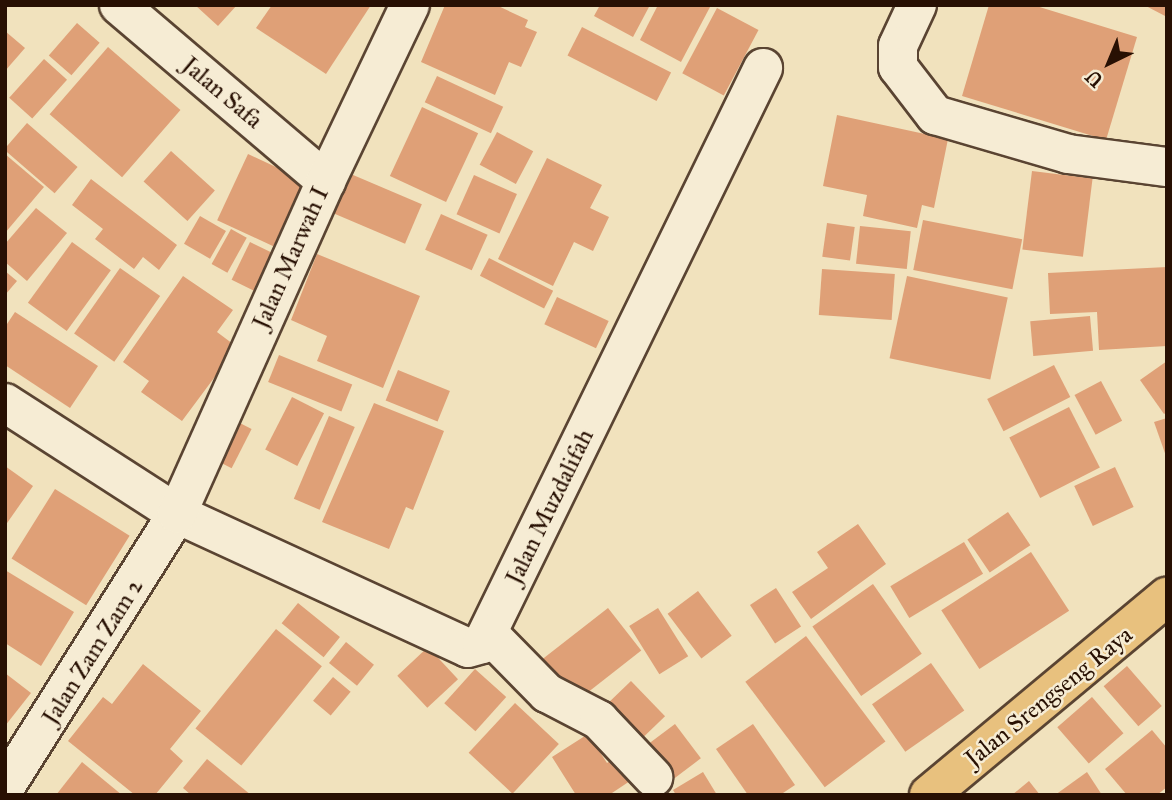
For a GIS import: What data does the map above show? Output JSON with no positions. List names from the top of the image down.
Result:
{
  "streets": {
    "main road": ["Jalan Srengseng Raya"],
    "street": [
      "Jalan Safa",
      "Jalan Marwah I",
      "Jalan Muzdalifah",
      "Jalan Zam Zam 2"
    ]
  },
  "crossings": [
    ["Jalan Safa", "Jalan Marwah I"],
    ["Jalan Marwah I", "Jalan Zam Zam 2"]
  ],
  "north": "bottom left"
}
